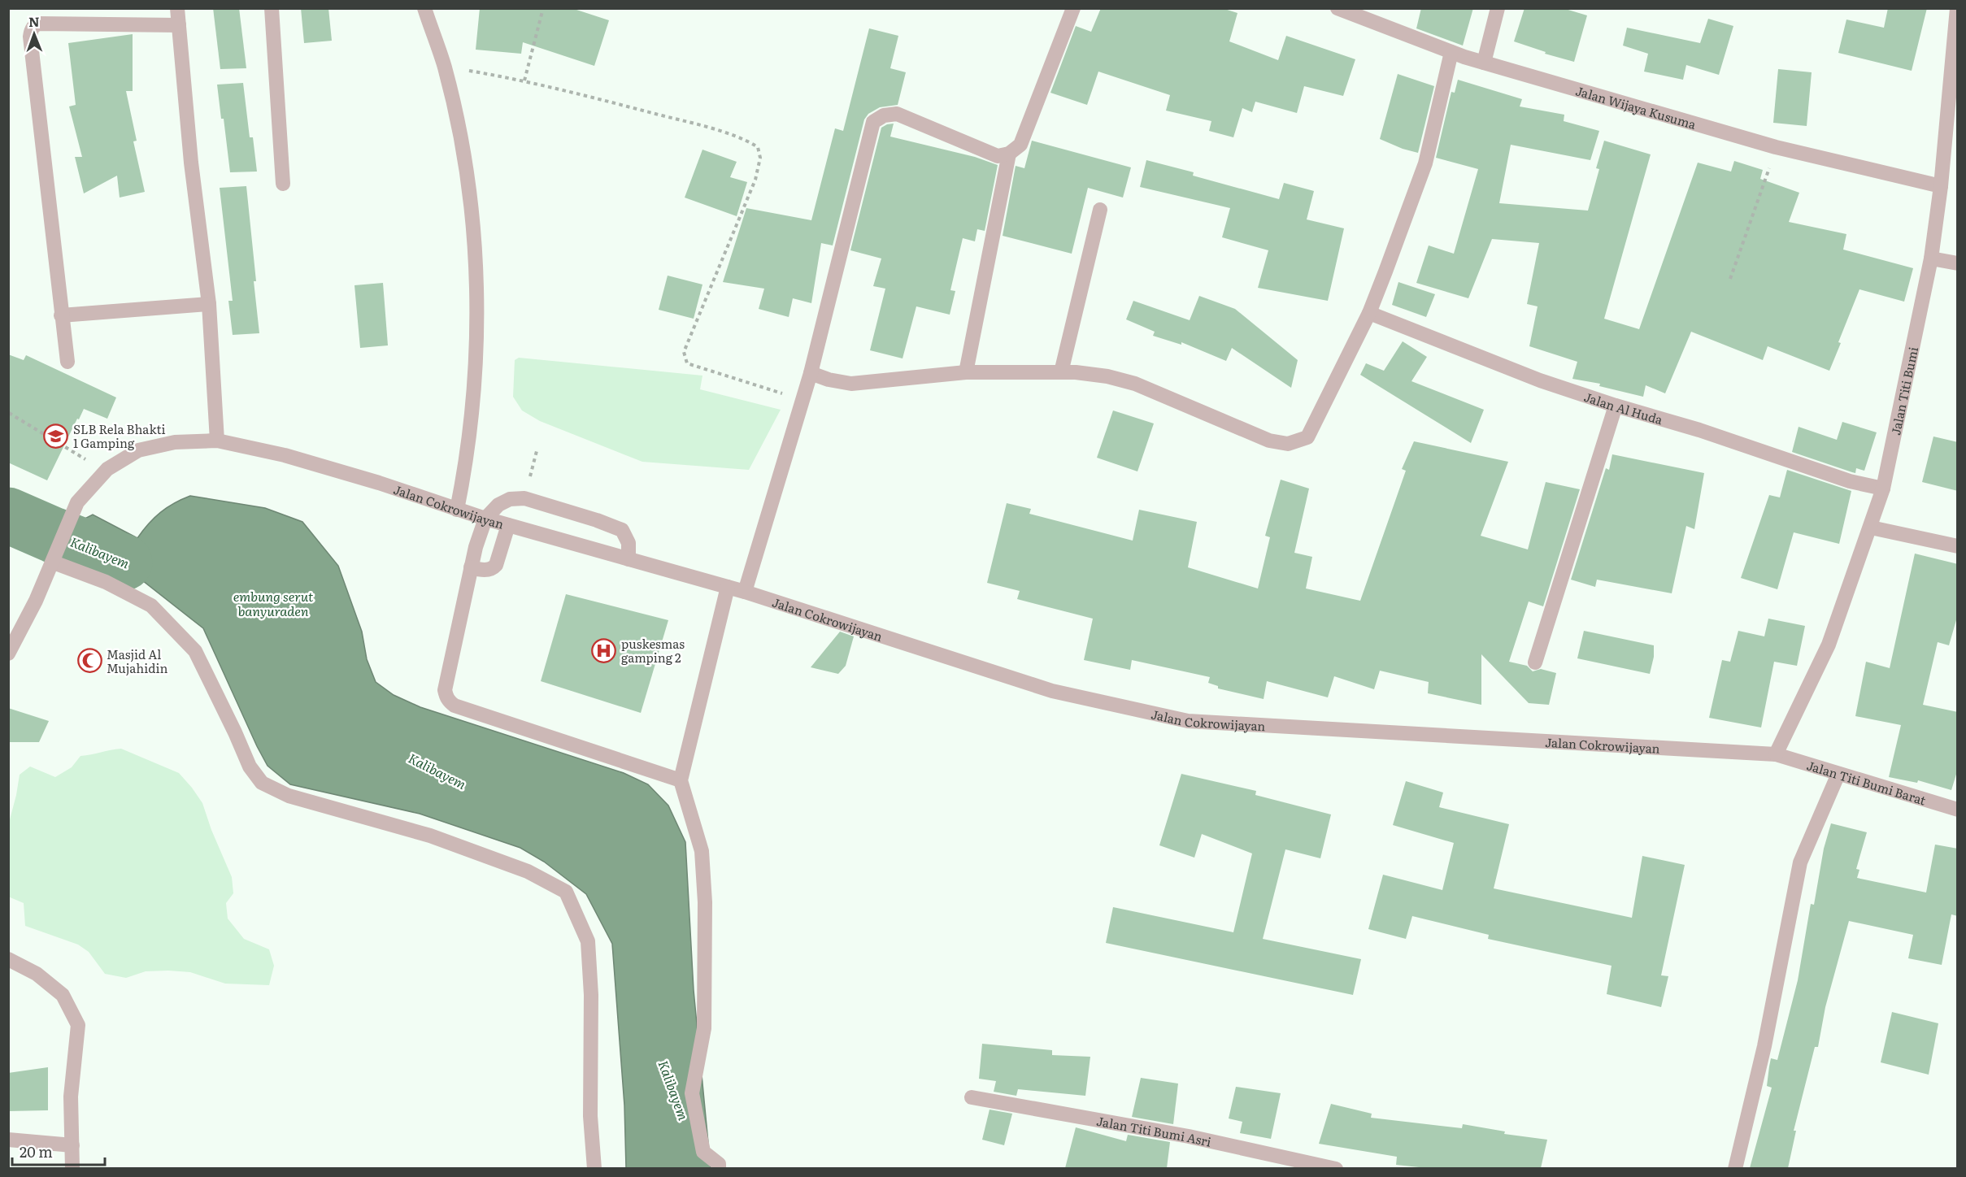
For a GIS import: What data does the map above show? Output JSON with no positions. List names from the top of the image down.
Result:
{
  "streets": {
    "street": [
      "Jalan Wijaya Kusuma",
      "Jalan Titi Bumi",
      "Jalan Al Huda",
      "Jalan Cokrowijayan",
      "Jalan Titi Bumi Barat",
      "Jalan Titi Bumi Asri"
    ]
  },
  "crossings": [
    ["Jalan Wijaya Kusuma", "Jalan Titi Bumi"],
    ["Jalan Titi Bumi", "Jalan Al Huda"],
    ["Jalan Titi Bumi", "Jalan Cokrowijayan"],
    ["Jalan Titi Bumi", "Jalan Titi Bumi Barat"],
    ["Jalan Cokrowijayan", "Jalan Titi Bumi Barat"]
  ],
  "water": ["Kalibayem", "embung serut banyuraden"],
  "places": {
    "school or university": ["SLB Rela Bhakti 1 Gamping"],
    "hospital": ["puskesmas gamping 2"],
    "mosque": ["Masjid Al Mujahidin"]
  },
  "scale_bar": "20 m",
  "north": "top"
}
